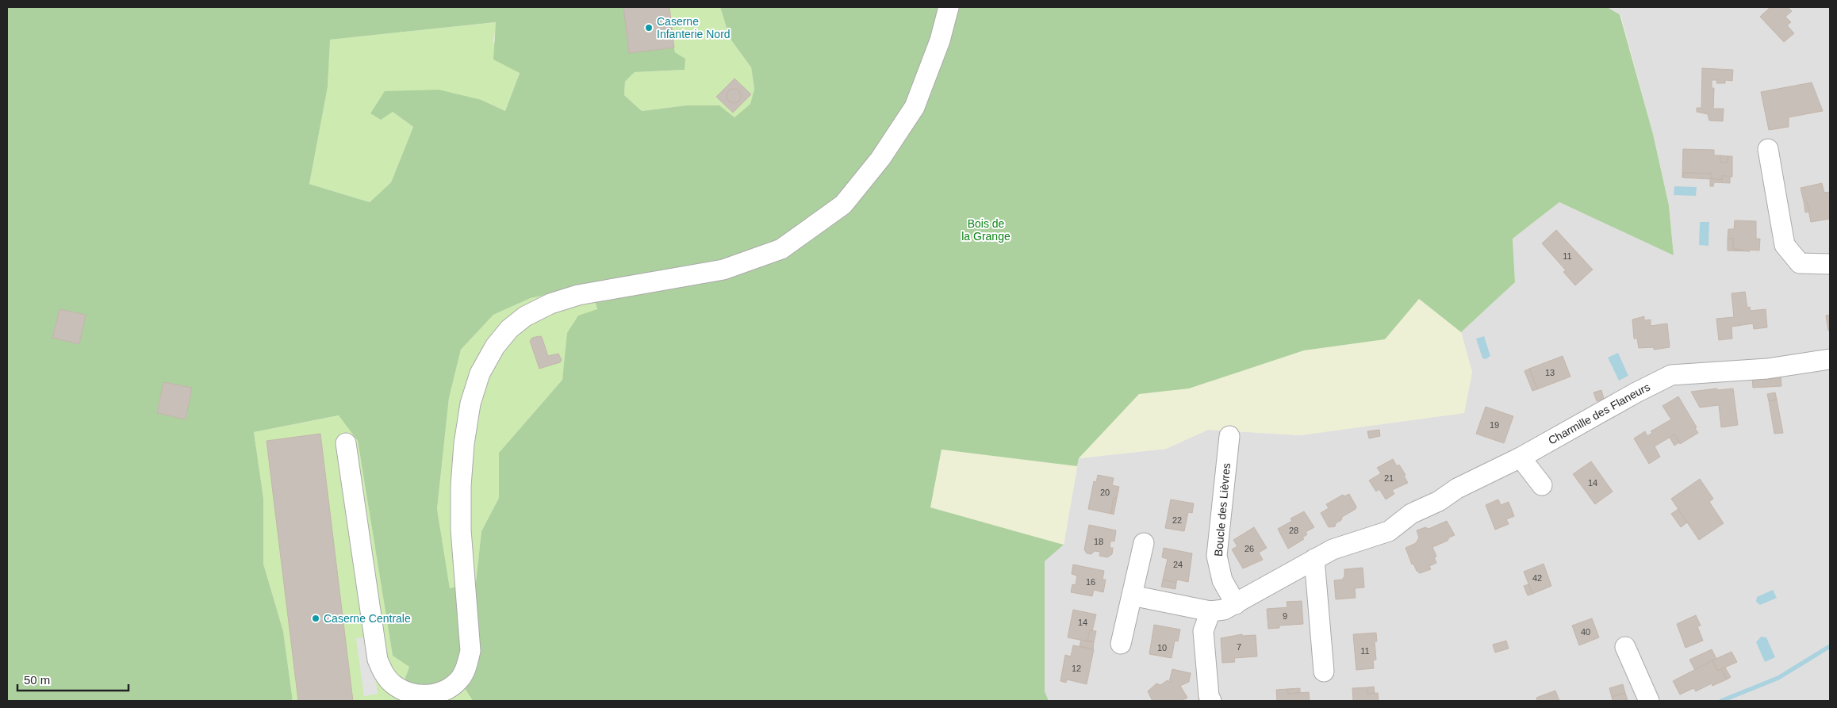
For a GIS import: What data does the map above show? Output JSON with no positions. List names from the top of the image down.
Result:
{
  "streets": {
    "street": ["Charmille des Flaneurs", "Boucle des Lièvres"]
  },
  "parks": ["Bois de la Grange"],
  "places": ["Caserne Infanterie Nord", "Caserne Centrale"],
  "house_numbers": [
    "11",
    "13",
    "19",
    "21",
    "14",
    "20",
    "22",
    "28",
    "18",
    "26",
    "24",
    "42",
    "16",
    "9",
    "14",
    "40",
    "7",
    "10",
    "11",
    "12"
  ],
  "scale_bar": "50 m"
}
